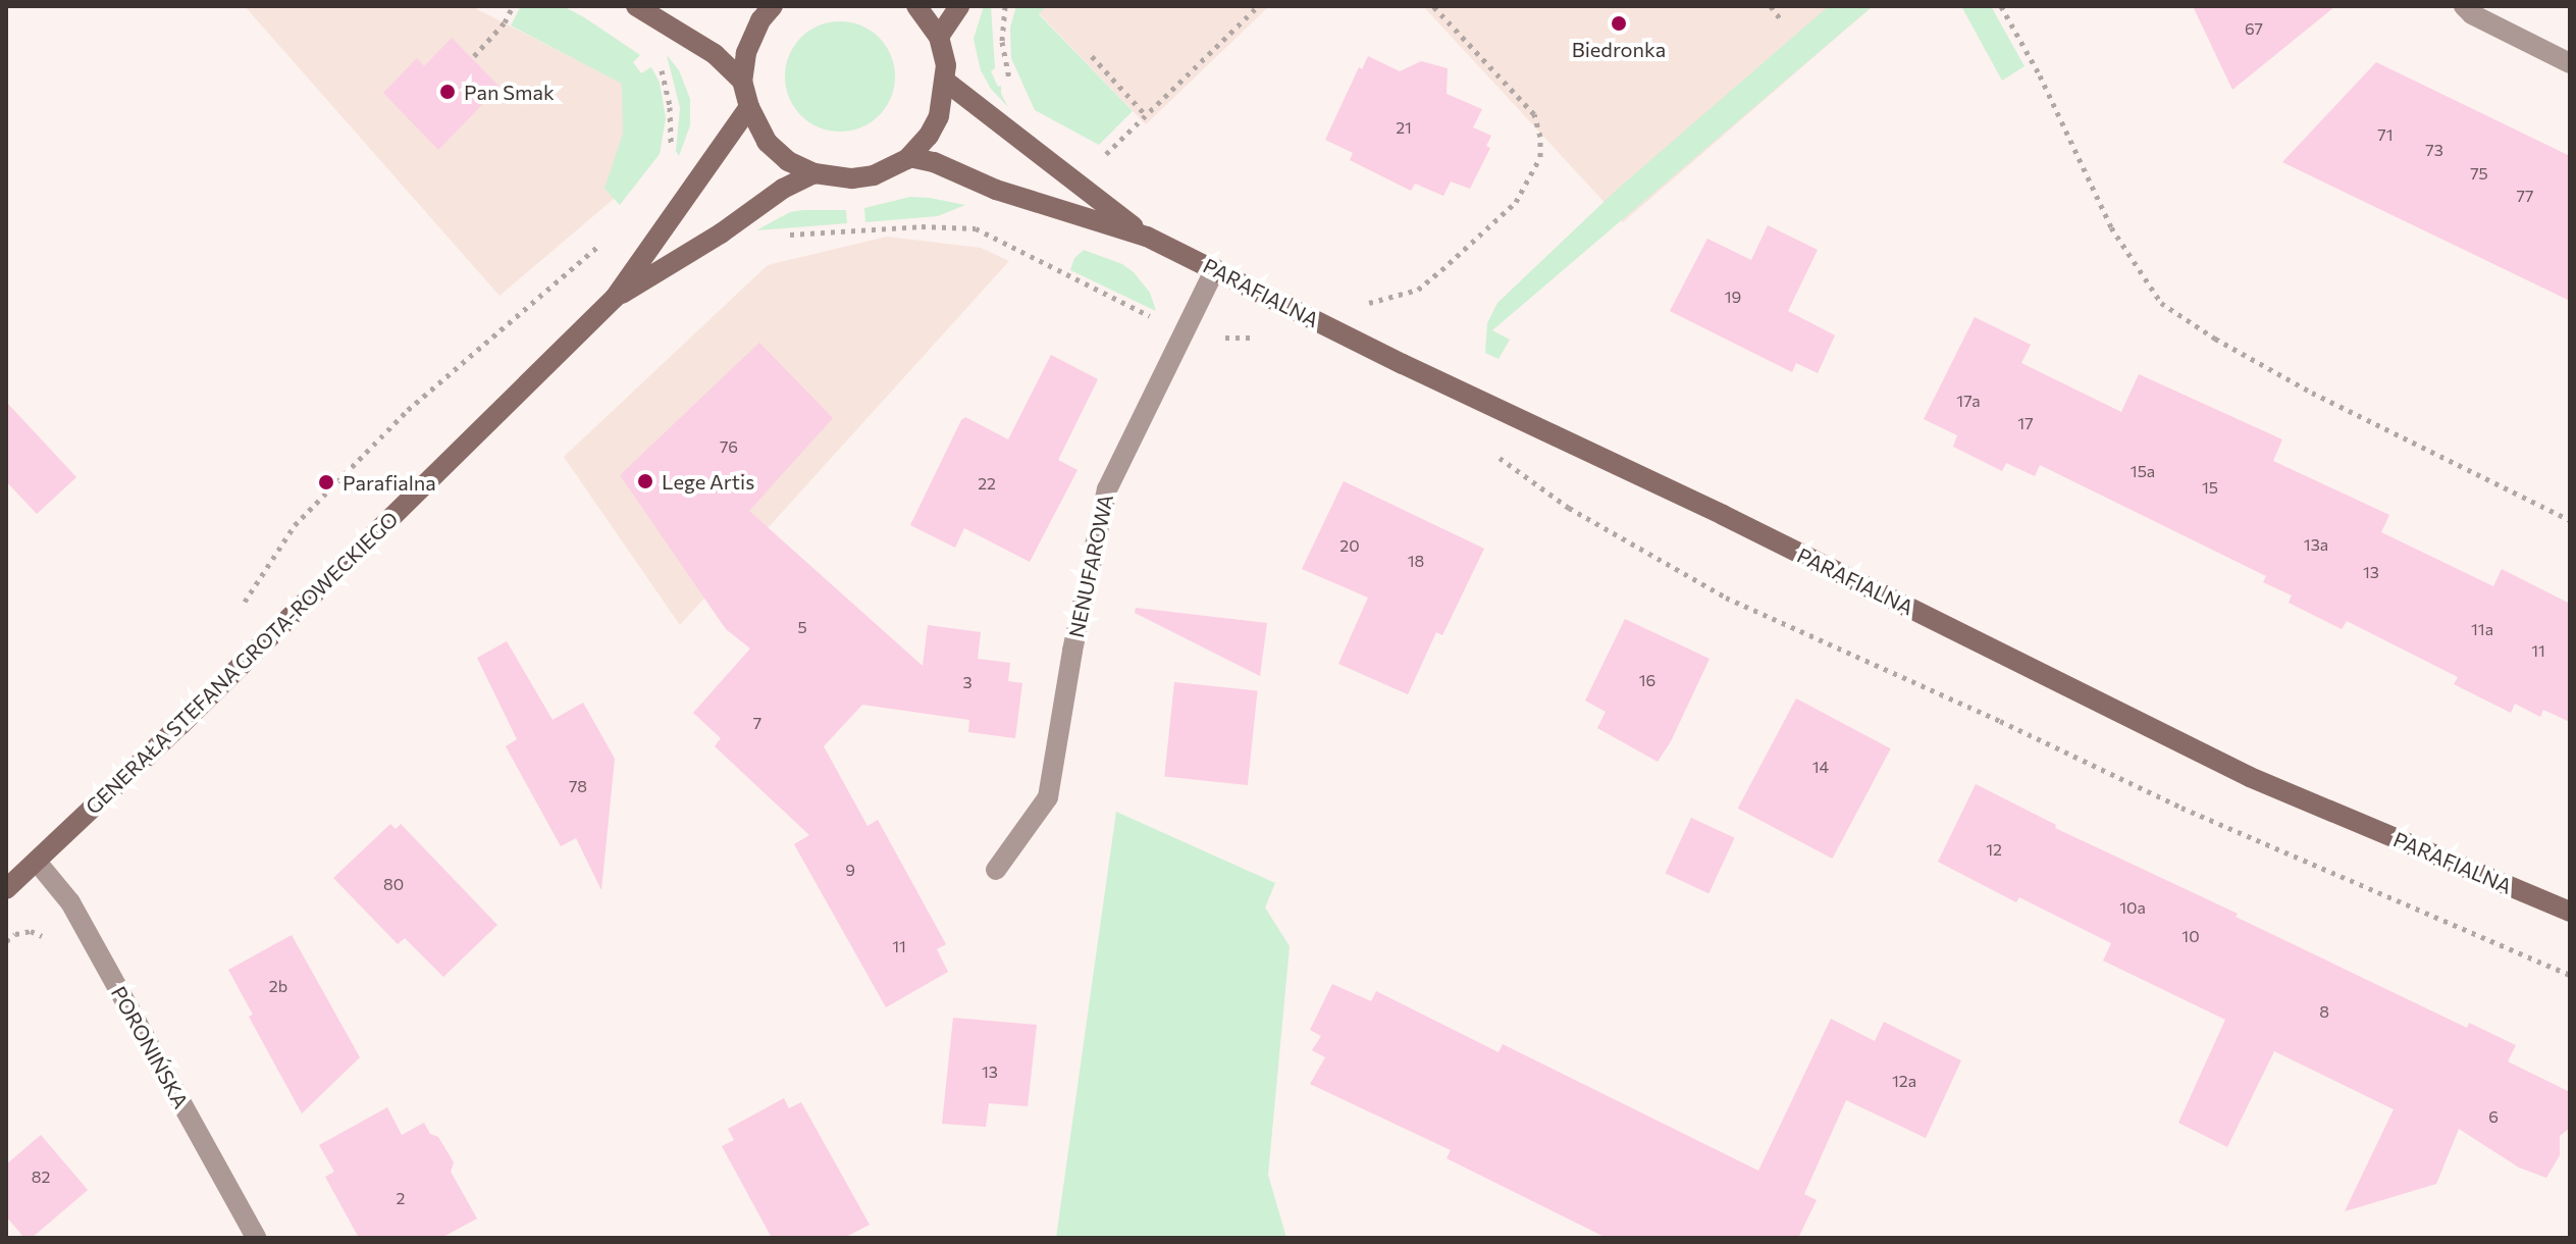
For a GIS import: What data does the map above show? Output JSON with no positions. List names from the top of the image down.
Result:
{
  "streets": {
    "street": [
      "PARAFIALNA",
      "NENUFAROWA",
      "GENERAŁA STEFANA GROTA-ROWECKIEGO",
      "PORONIŃSKA"
    ]
  },
  "crossings": [
    ["PARAFIALNA", "NENUFAROWA"],
    ["GENERAŁA STEFANA GROTA-ROWECKIEGO", "PORONIŃSKA"]
  ],
  "places": [
    "Biedronka",
    "Pan Smak",
    "Lege Artis",
    "Parafialna"
  ],
  "house_numbers": [
    "67",
    "21",
    "71",
    "73",
    "75",
    "77",
    "19",
    "17a",
    "17",
    "76",
    "15a",
    "22",
    "15",
    "13a",
    "20",
    "18",
    "13",
    "5",
    "11a",
    "11",
    "16",
    "3",
    "7",
    "14",
    "78",
    "12",
    "9",
    "80",
    "10a",
    "10",
    "11",
    "2b",
    "8",
    "13",
    "12a",
    "6",
    "82",
    "2"
  ]
}
